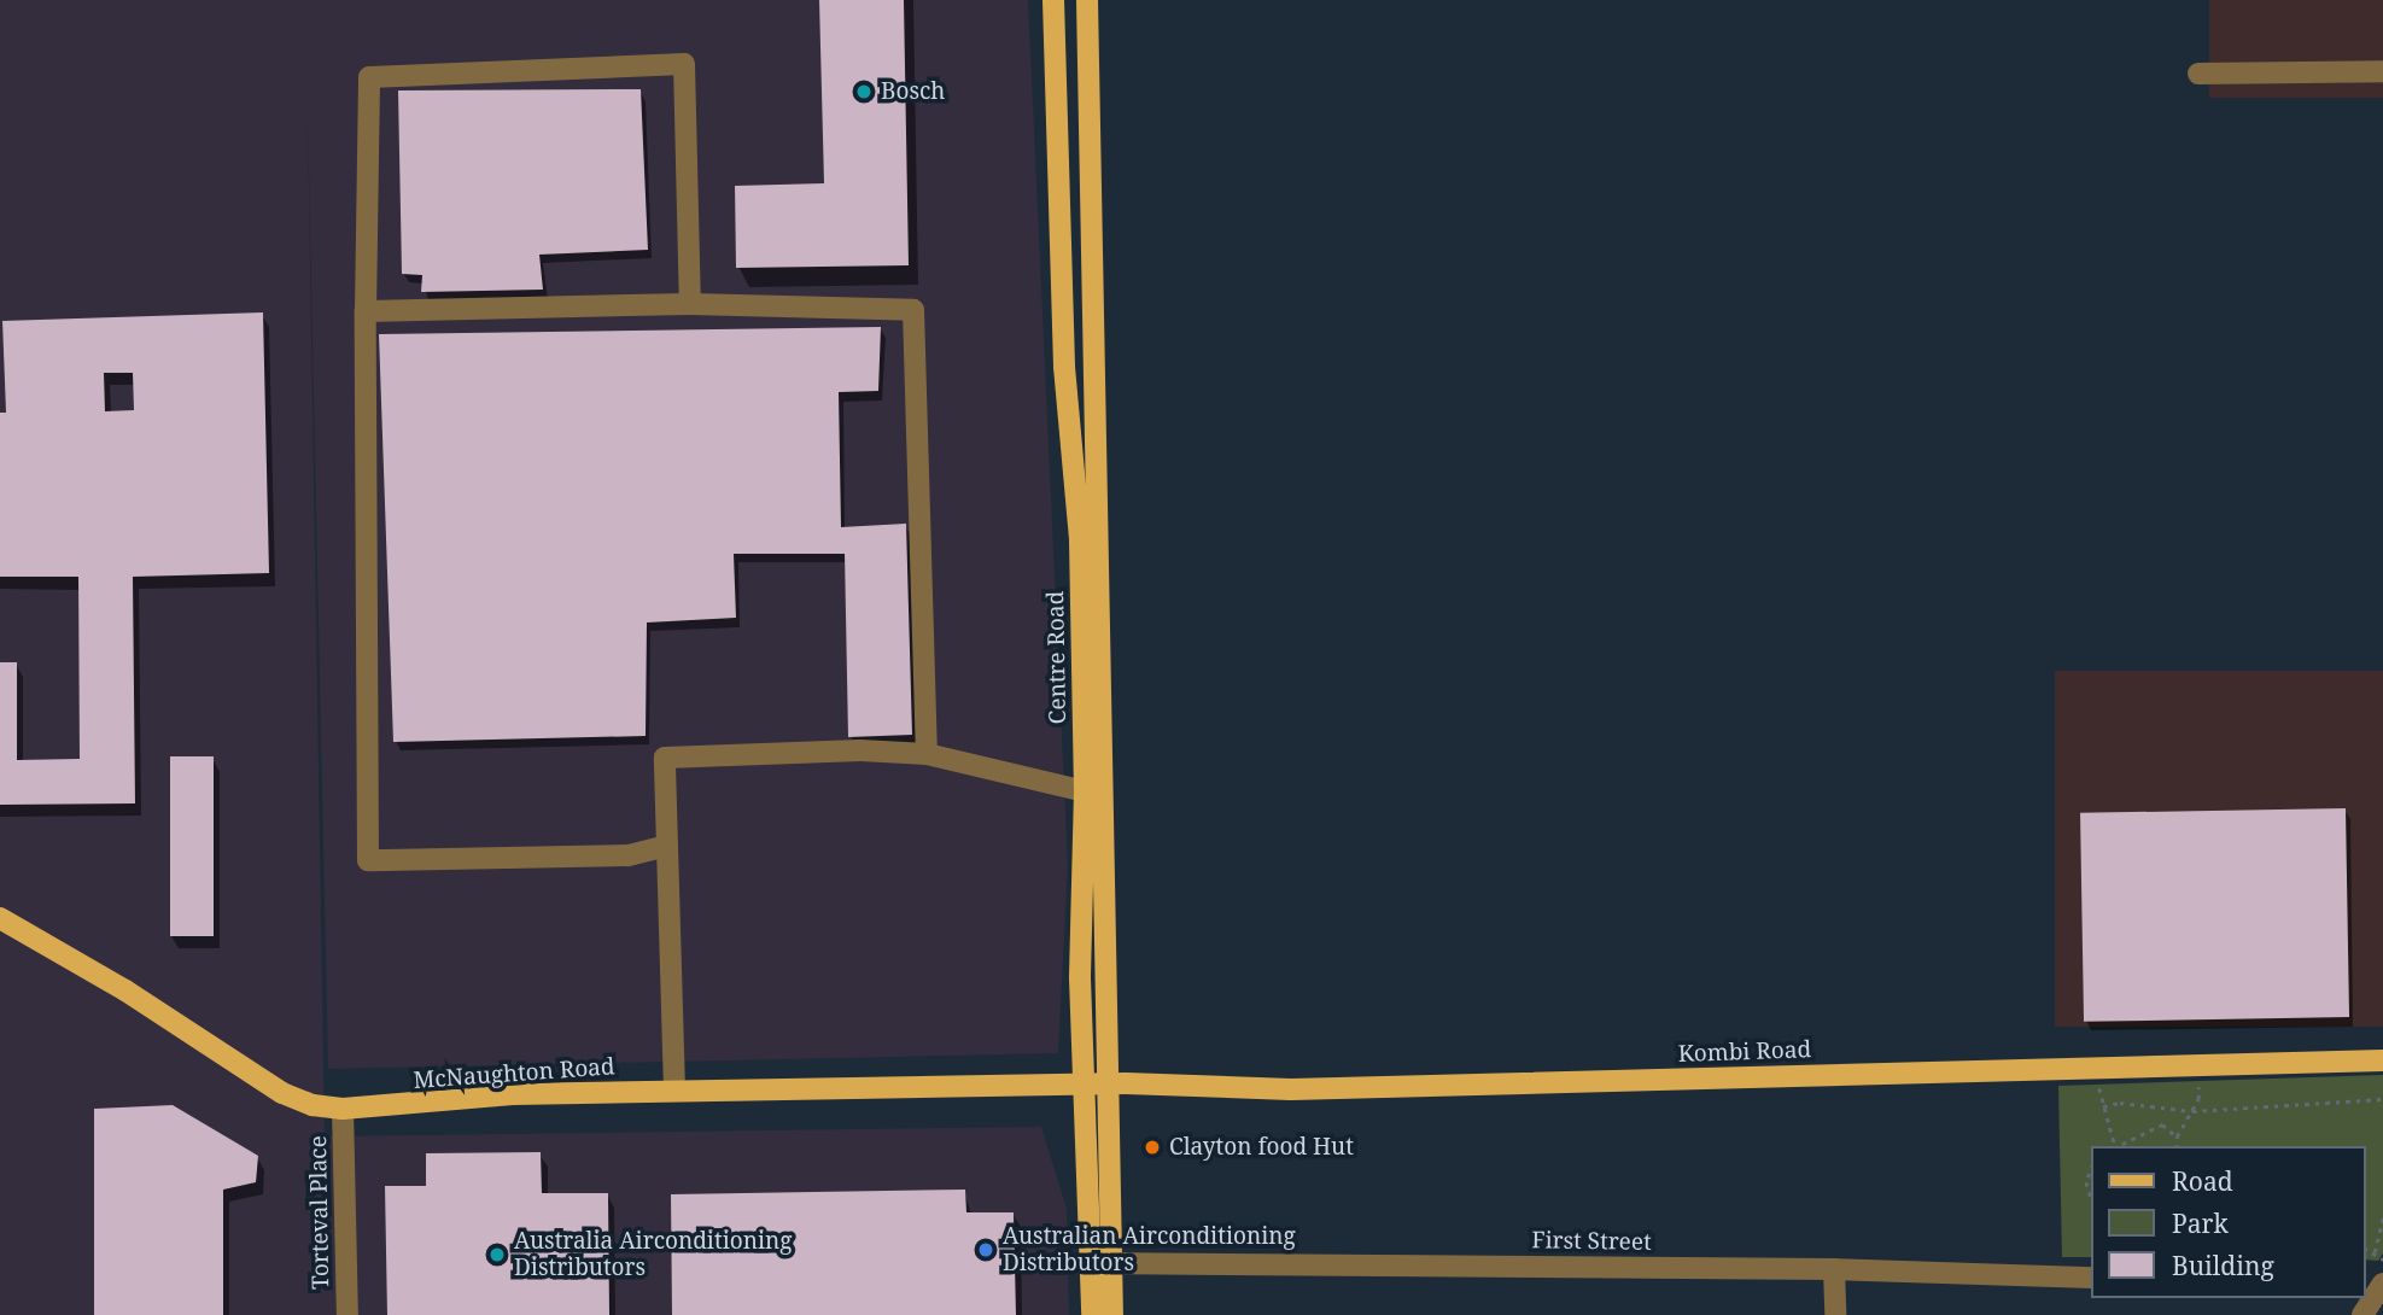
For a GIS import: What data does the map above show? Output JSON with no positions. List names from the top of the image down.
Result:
{
  "streets": {
    "main road": ["Centre Road", "Kombi Road", "McNaughton Road"],
    "street": ["Torteval Place", "First Street"]
  },
  "crossings": [
    ["Centre Road", "Kombi Road"],
    ["Centre Road", "McNaughton Road"],
    ["Centre Road", "First Street"],
    ["Kombi Road", "McNaughton Road"],
    ["McNaughton Road", "Torteval Place"]
  ],
  "places": [
    "Bosch",
    "Clayton food Hut",
    "Australian Airconditioning Distributors",
    "Australia Airconditioning Distributors"
  ],
  "legend": ["Road", "Park", "Building"]
}
